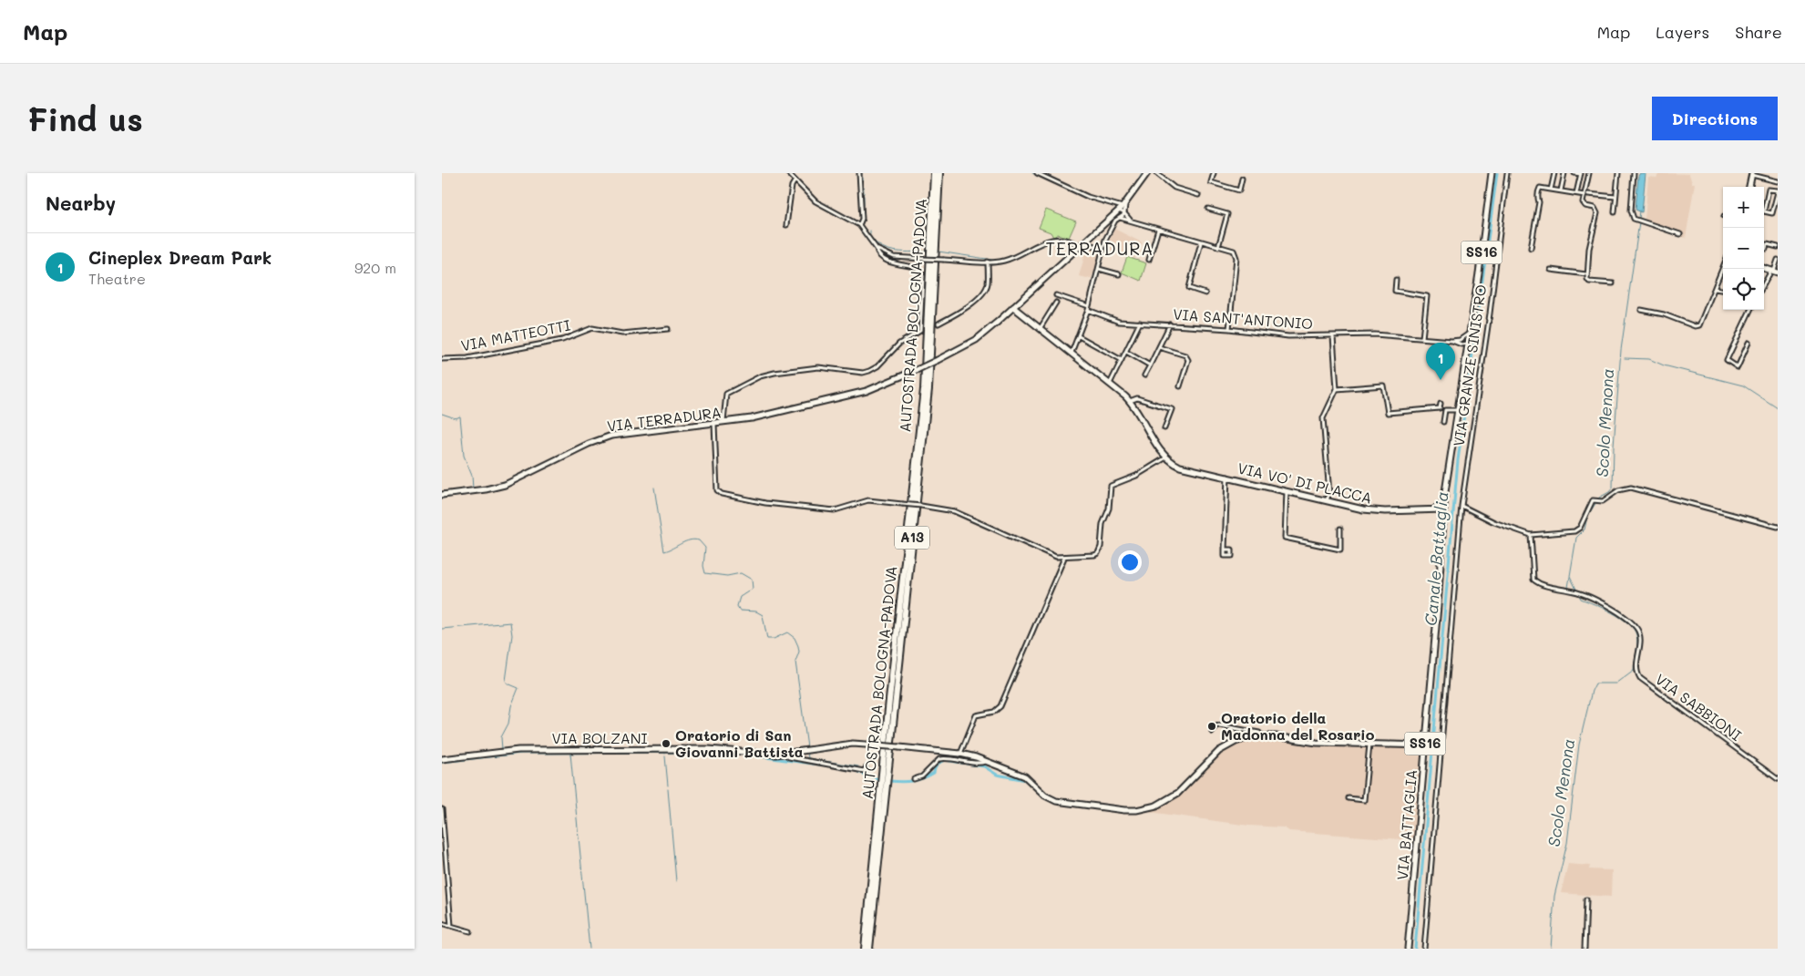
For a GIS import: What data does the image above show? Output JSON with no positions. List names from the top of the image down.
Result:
{
  "streets": {
    "highway": ["AUTOSTRADA BOLOGNA-PADOVA", "A13"],
    "main road": [
      "SS16",
      "VIA TERRADURA",
      "VIA VO' DI PLACCA",
      "VIA BOLZANI",
      "VIA BATTAGLIA"
    ],
    "street": [
      "VIA SANT'ANTONIO",
      "VIA MATTEOTTI",
      "VIA GRANZE SINISTRO",
      "VIA SABBIONI"
    ]
  },
  "crossings": [
    ["SS16", "VIA SANT'ANTONIO"],
    ["SS16", "VIA VO' DI PLACCA"],
    ["SS16", "VIA BATTAGLIA"],
    ["VIA BOLZANI", "VIA BATTAGLIA"]
  ],
  "districts": ["TERRADURA"],
  "water": ["Scolo Menona", "Canale Battaglia"],
  "places": ["Oratorio della Madonna del Rosario", "Oratorio di San Giovanni Battista"],
  "page": {
    "header": "Map",
    "nav": ["Map", "Layers", "Share"],
    "buttons": "Directions",
    "title": "Find us",
    "heading": "Nearby",
    "map_buttons": ["+", "−"],
    "list": [
      {
        "mark": "1",
        "name": "Cineplex Dream Park",
        "note": "Theatre",
        "value": "920 m"
      }
    ],
    "pins": "1"
  }
}
